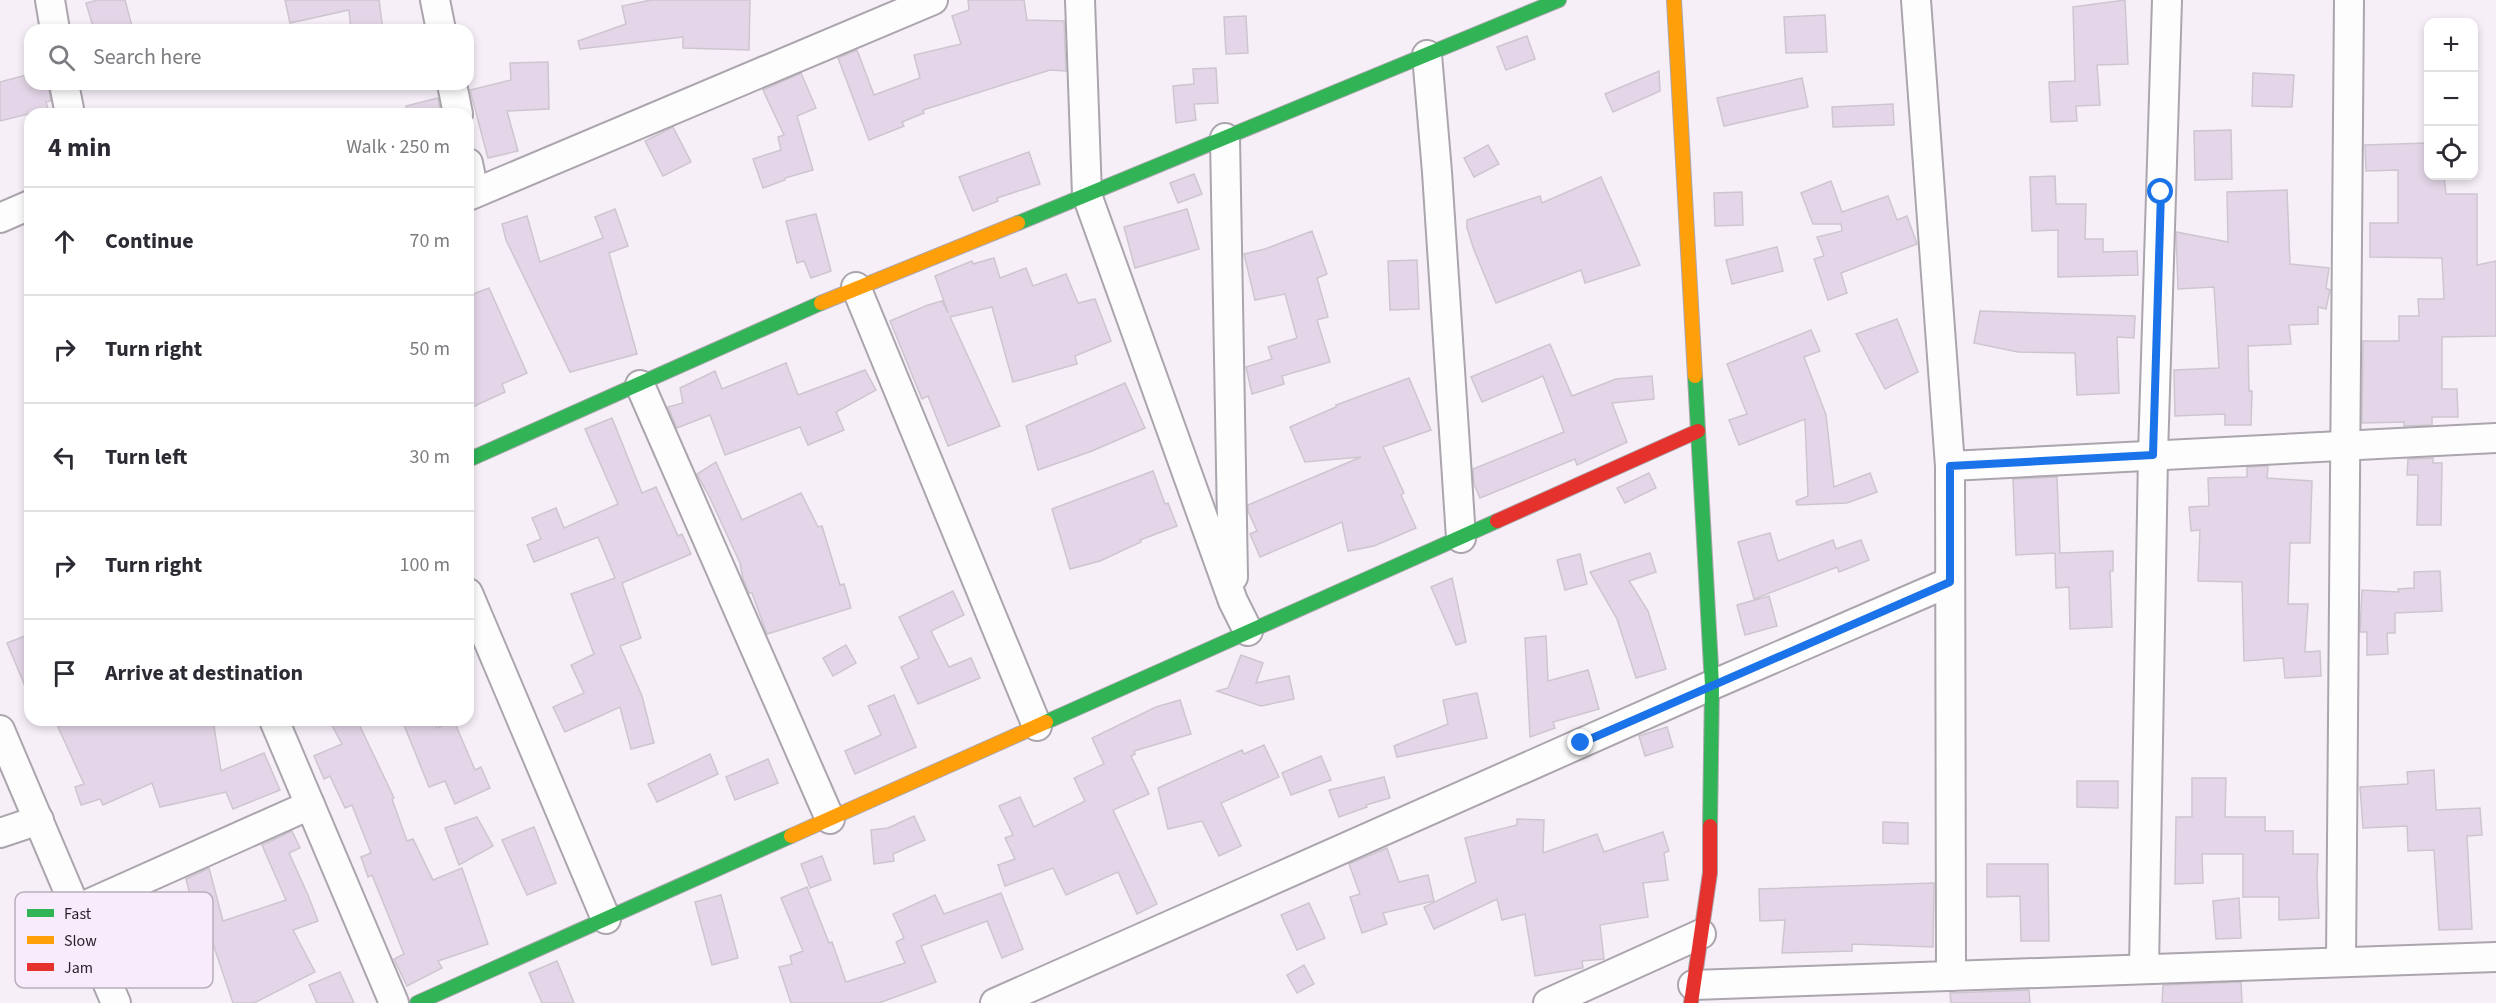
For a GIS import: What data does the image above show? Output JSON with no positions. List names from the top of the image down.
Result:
{
  "legend": ["Fast", "Slow", "Jam"],
  "page": {
    "map_buttons": ["+", "−"],
    "search": "Search here",
    "heading": ["4 min", "Walk · 250 m"],
    "list": [
      ["Continue", "70 m"],
      ["Turn right", "50 m"],
      ["Turn left", "30 m"],
      ["Turn right", "100 m"],
      "Arrive at destination"
    ]
  }
}
